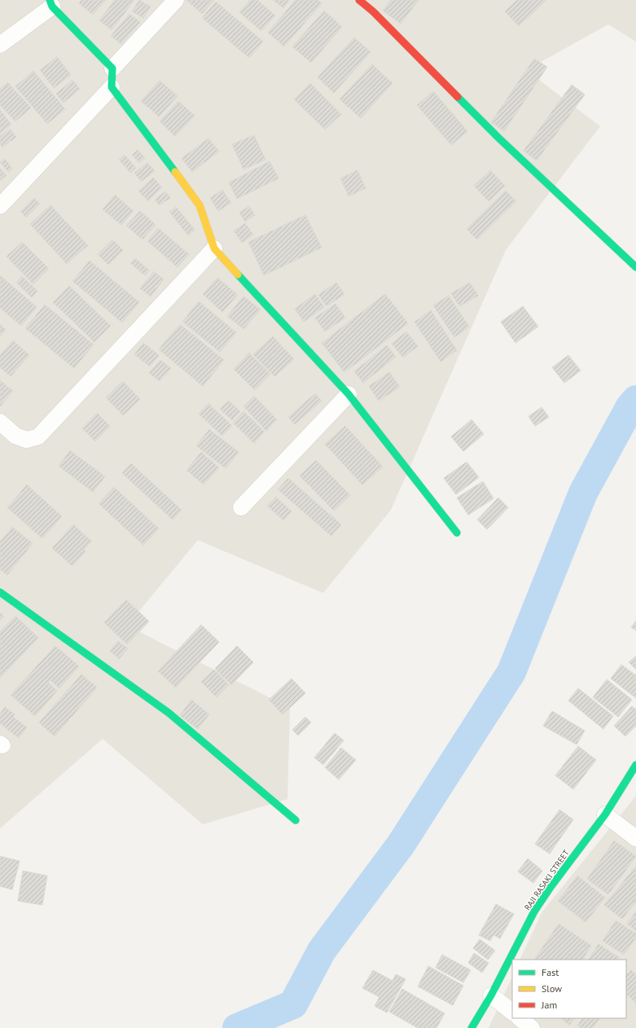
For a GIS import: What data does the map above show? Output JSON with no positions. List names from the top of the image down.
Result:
{
  "streets": {
    "street": ["RAJI RASAKI STREET"]
  },
  "legend": ["Fast", "Slow", "Jam"]
}
